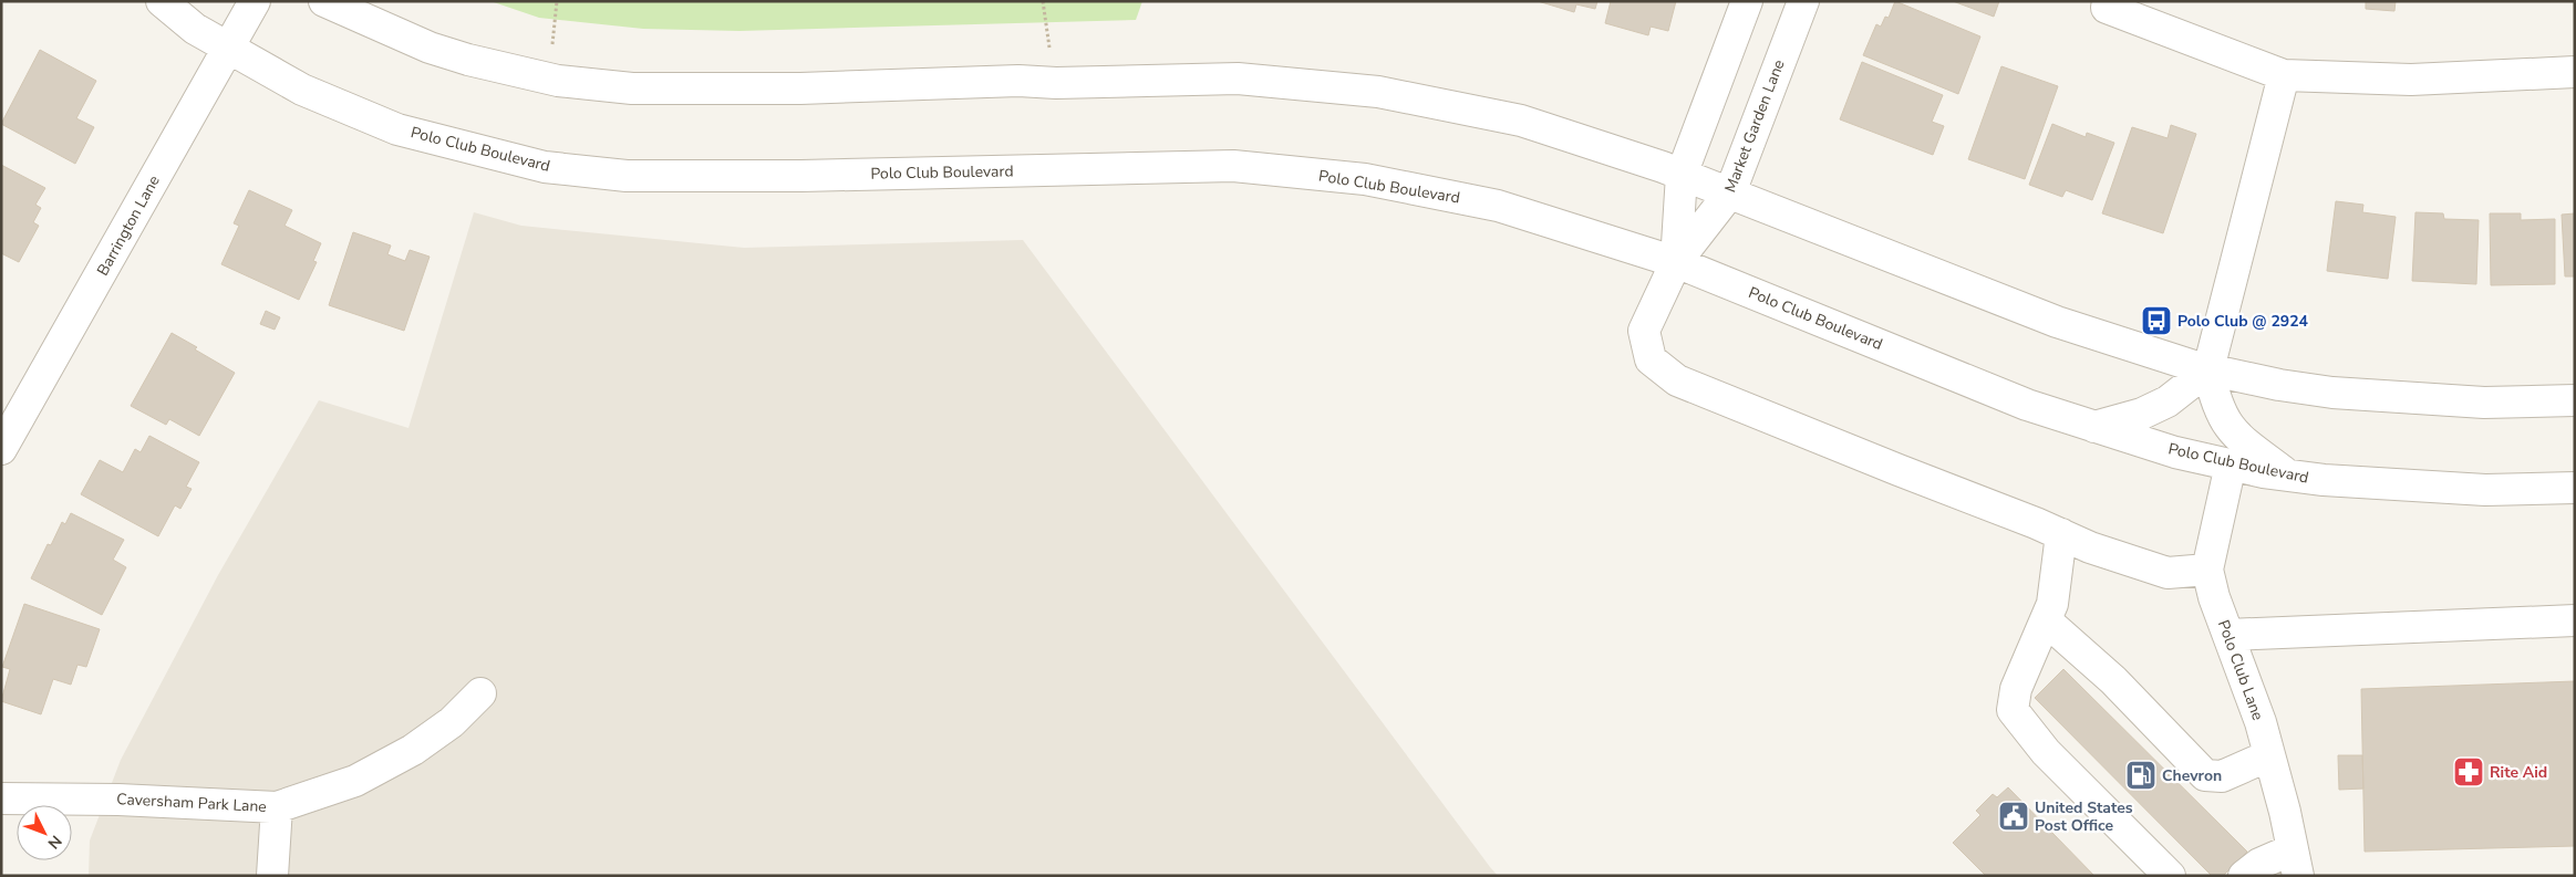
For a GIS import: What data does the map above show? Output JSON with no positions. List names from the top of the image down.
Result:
{
  "streets": {
    "street": [
      "Market Garden Lane",
      "Polo Club Boulevard",
      "Barrington Lane",
      "Polo Club Lane",
      "Caversham Park Lane"
    ]
  },
  "crossings": [
    ["Market Garden Lane", "Polo Club Boulevard"],
    ["Polo Club Boulevard", "Barrington Lane"],
    ["Polo Club Boulevard", "Polo Club Lane"]
  ],
  "places": {
    "bus stop": ["Polo Club @ 2924"],
    "pharmacy": ["Rite Aid"],
    "fuel station": ["Chevron"],
    "public building": ["United States Post Office"]
  },
  "north": "bottom right"
}
